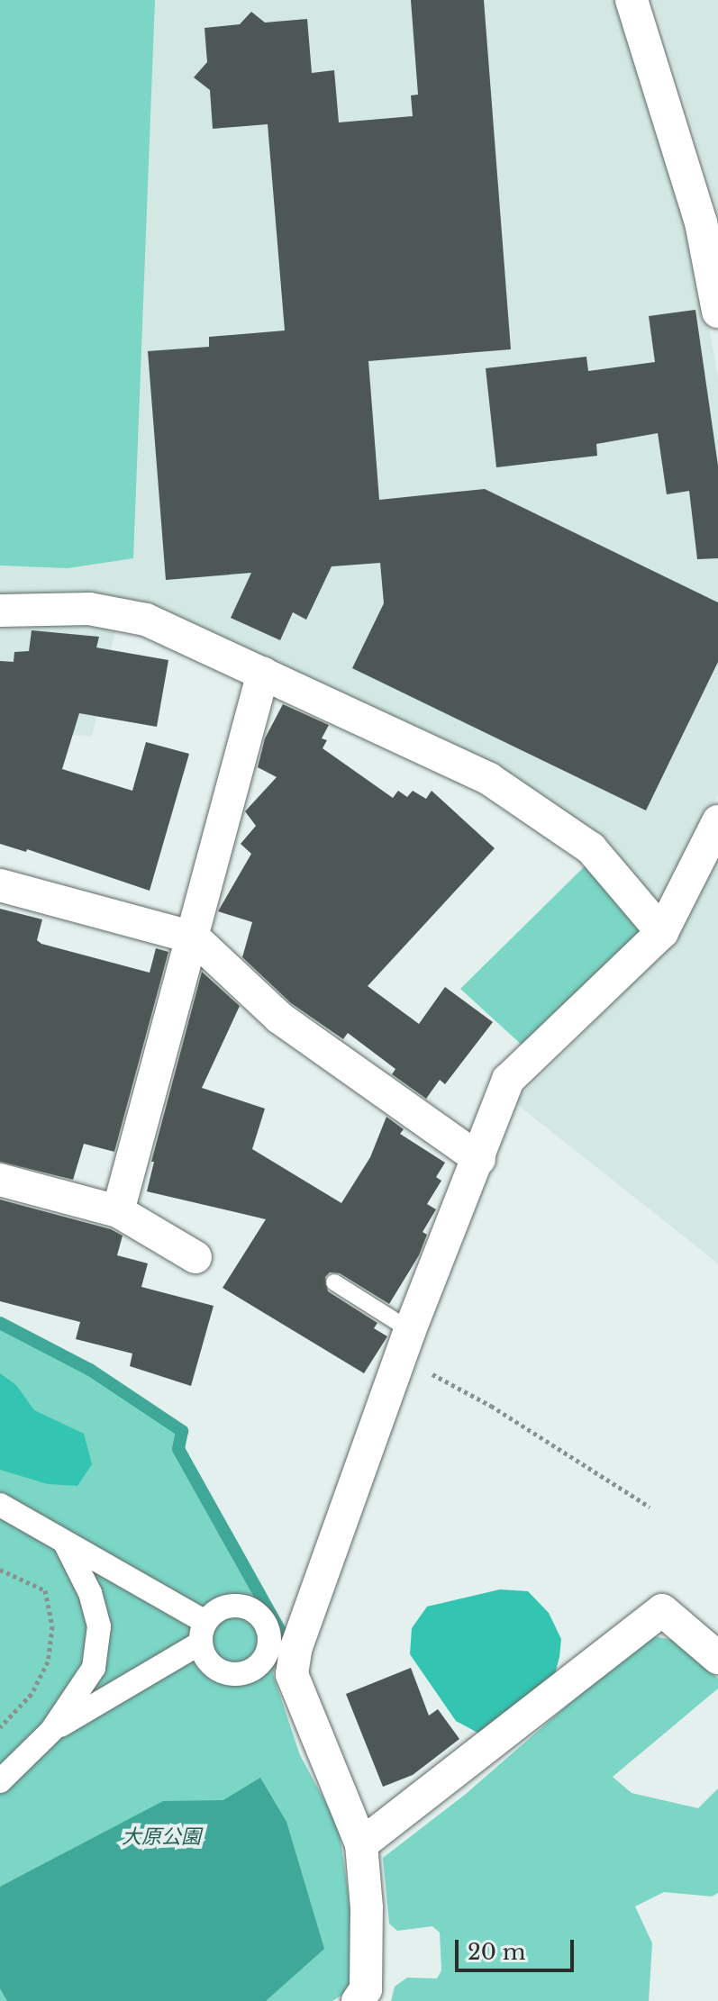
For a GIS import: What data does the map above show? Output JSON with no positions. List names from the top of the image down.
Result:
{
  "parks": ["大原公園"],
  "scale_bar": "20 m"
}
